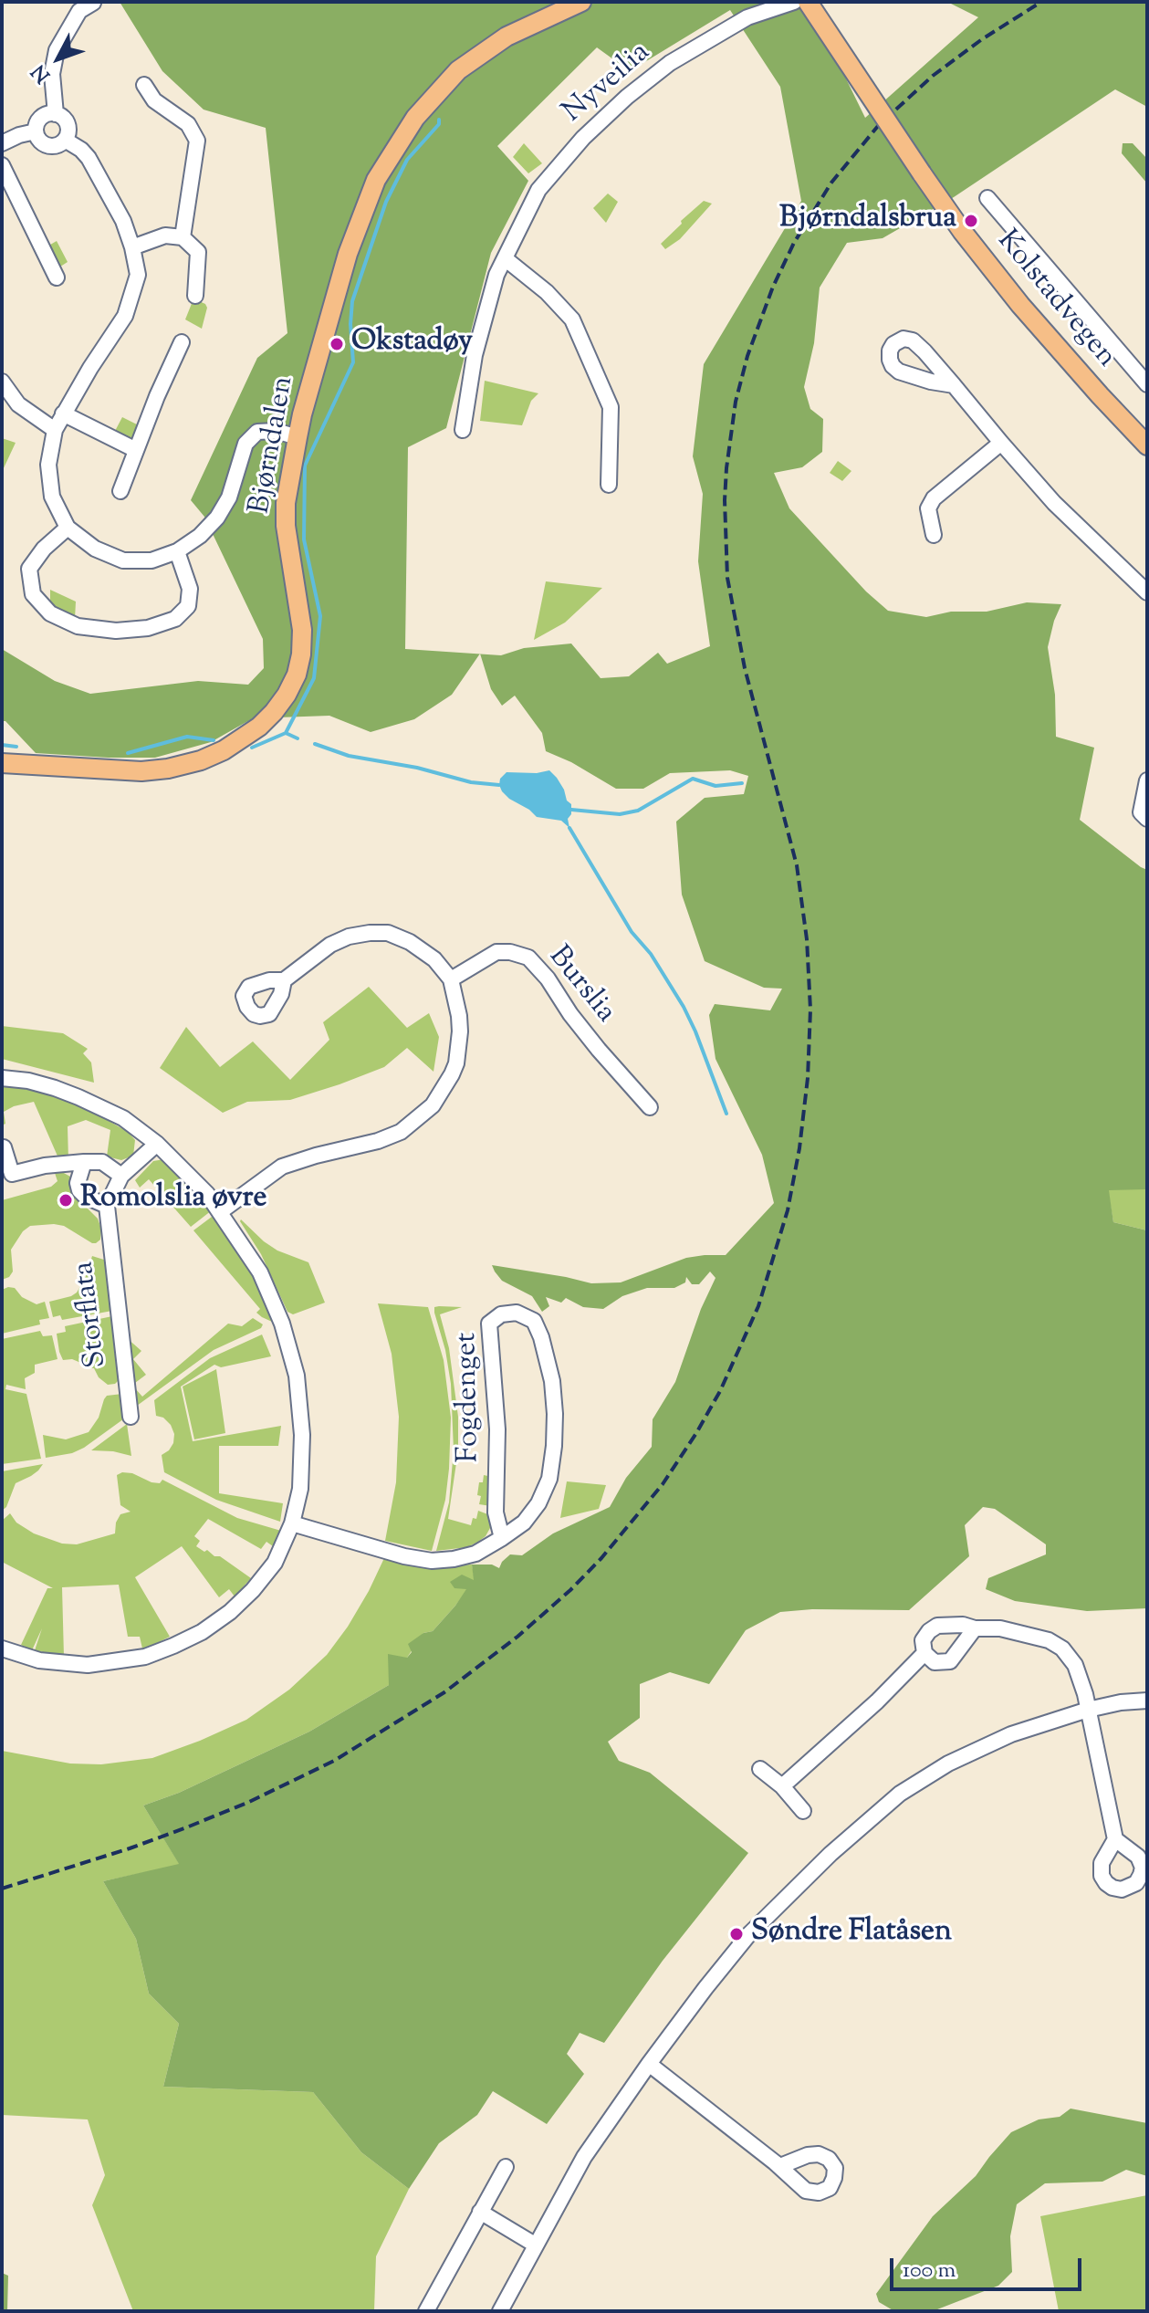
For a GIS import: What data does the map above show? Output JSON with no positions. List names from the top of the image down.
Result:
{
  "streets": {
    "main road": ["Kolstadvegen", "Bjørndalen"],
    "street": [
      "Nyveilia",
      "Burslia",
      "Storflata",
      "Fogdenget"
    ]
  },
  "places": [
    "Bjørndalsbrua",
    "Okstadøy",
    "Romolslia øvre",
    "Søndre Flatåsen"
  ],
  "scale_bar": "100 m",
  "north": "bottom left"
}
